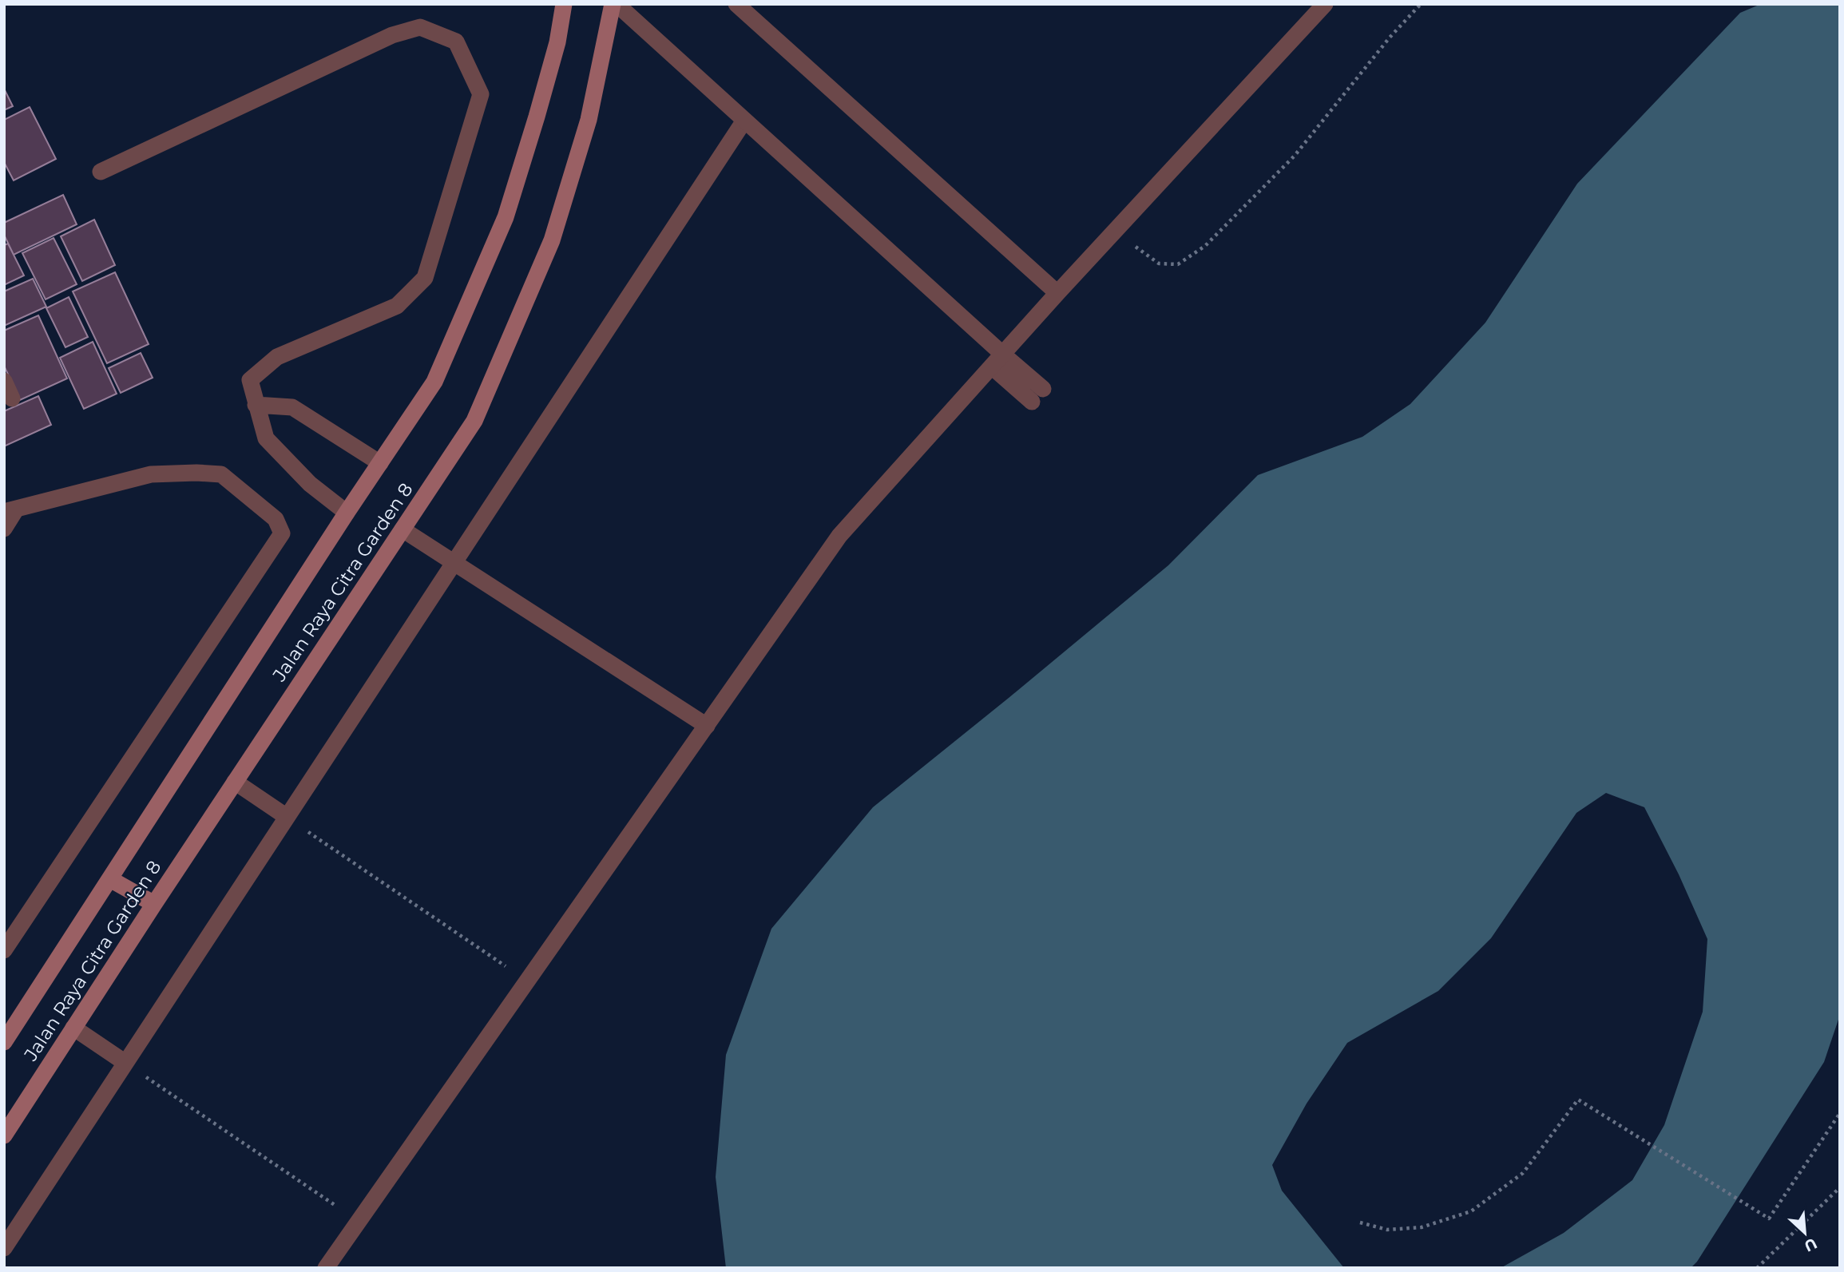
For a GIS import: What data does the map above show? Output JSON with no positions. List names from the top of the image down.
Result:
{
  "streets": {
    "street": ["Jalan Raya Citra Garden 8"]
  },
  "north": "bottom right"
}
